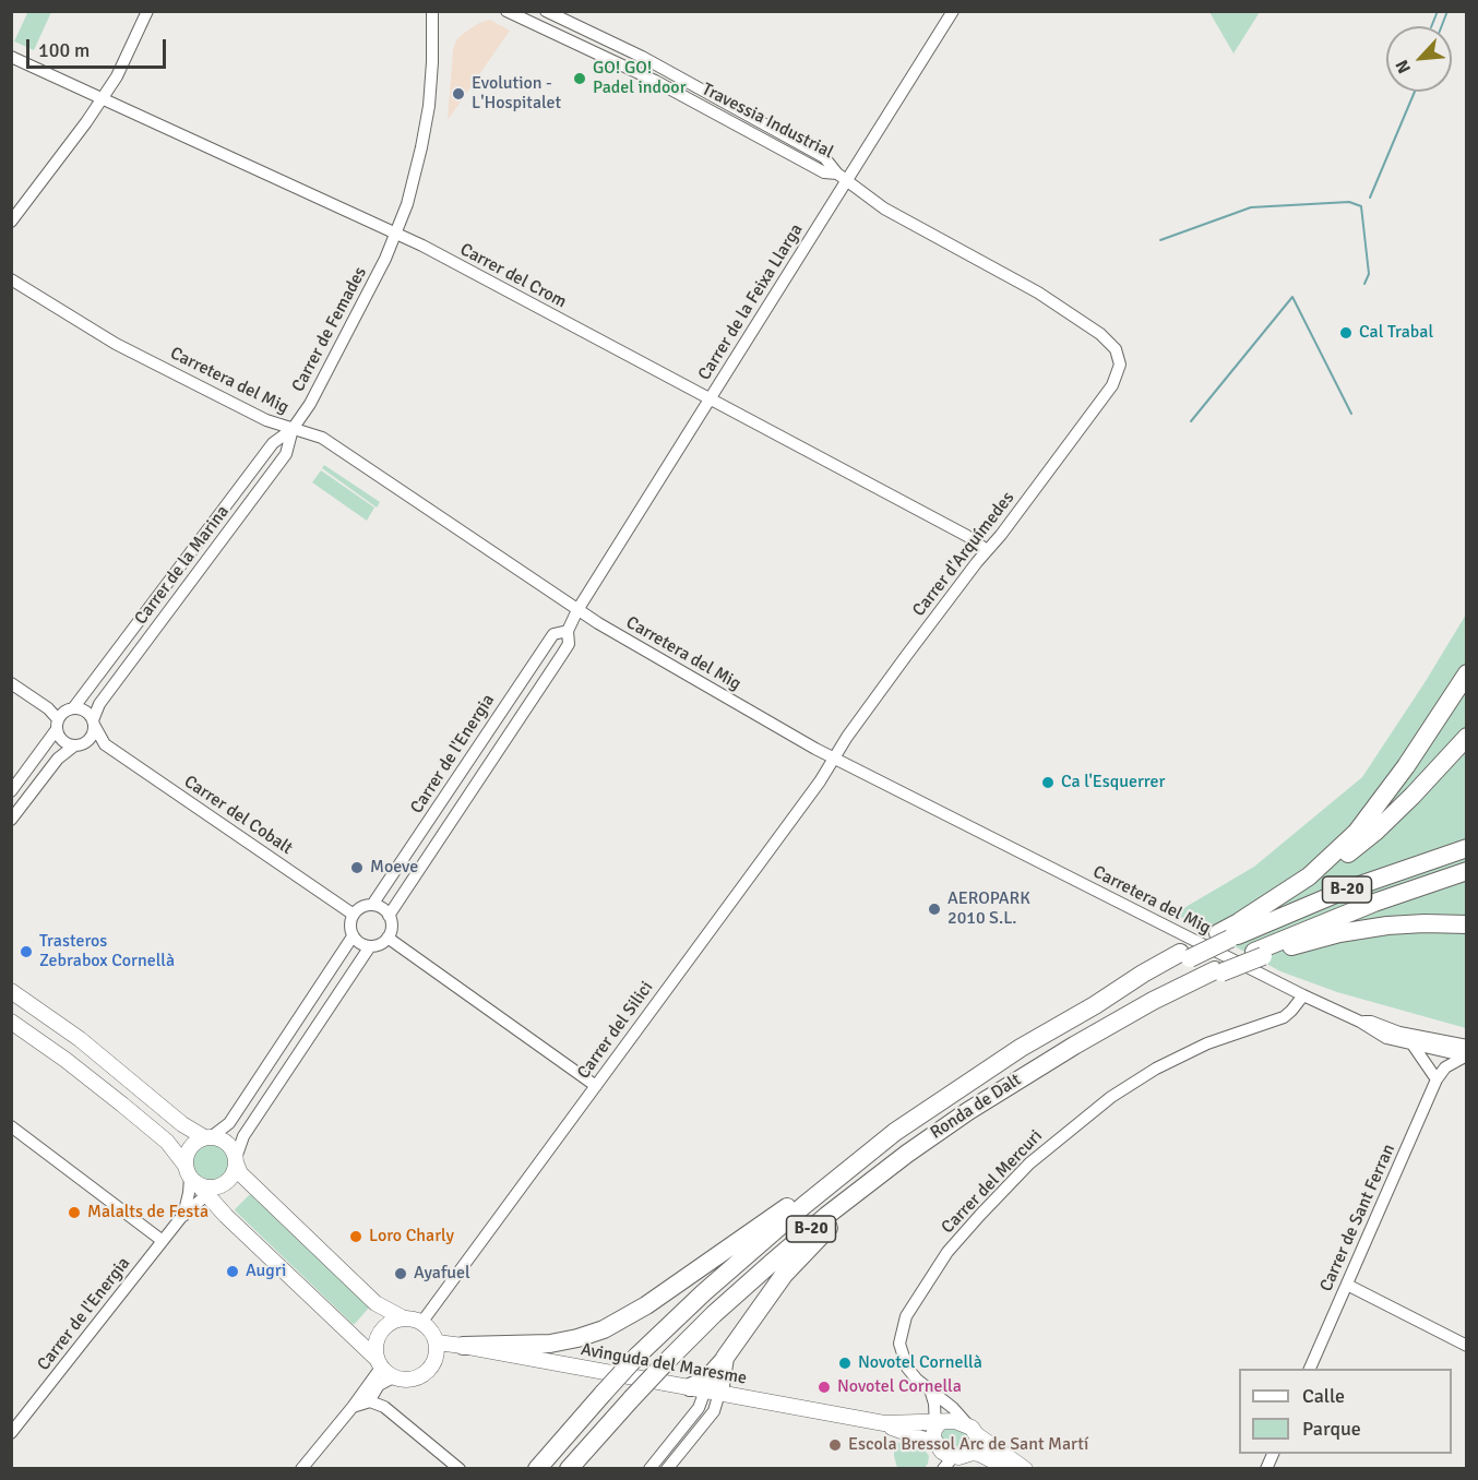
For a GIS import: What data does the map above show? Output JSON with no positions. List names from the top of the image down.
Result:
{
  "streets": {
    "highway": ["B-20", "Ronda de Dalt"],
    "main road": ["Avinguda del Maresme"],
    "street": [
      "Travessia Industrial",
      "Carrer del Crom",
      "Carrer de la Feixa Llarga",
      "Carrer de Femades",
      "Carretera del Mig",
      "Carrer d'Arquímedes",
      "Carrer de la Marina",
      "Carrer de l'Energia",
      "Carrer del Cobalt",
      "Carrer del Silici",
      "Carrer del Mercuri",
      "Carrer de Sant Ferran"
    ]
  },
  "crossings": [
    ["Travessia Industrial", "Carrer de la Feixa Llarga"],
    ["Travessia Industrial", "Carrer d'Arquímedes"],
    ["Carrer del Crom", "Carrer de la Feixa Llarga"],
    ["Carrer del Crom", "Carrer de Femades"],
    ["Carrer del Crom", "Carrer d'Arquímedes"],
    ["Carrer de la Feixa Llarga", "Carretera del Mig"],
    ["Carrer de la Feixa Llarga", "Carrer de l'Energia"],
    ["Carrer de Femades", "Carretera del Mig"],
    ["Carrer de Femades", "Carrer de la Marina"],
    ["Carrer de Femades", "Carrer del Cobalt"],
    ["Carretera del Mig", "Carrer d'Arquímedes"],
    ["Carretera del Mig", "Carrer de la Marina"],
    ["Carretera del Mig", "Carrer de l'Energia"],
    ["Carretera del Mig", "Carrer del Silici"],
    ["Carretera del Mig", "Carrer del Mercuri"],
    ["Carretera del Mig", "Carrer de Sant Ferran"],
    ["Carrer d'Arquímedes", "Carrer del Silici"],
    ["Carrer de la Marina", "Carrer del Cobalt"],
    ["Carrer de l'Energia", "Carrer del Cobalt"],
    ["B-20", "Ronda de Dalt"],
    ["Carrer del Silici", "Avinguda del Maresme"]
  ],
  "places": [
    "GO! GO! Padel indoor",
    "Evolution - L'Hospitalet",
    "Cal Trabal",
    "Ca l'Esquerrer",
    "Moeve",
    "AEROPARK 2010 S.L.",
    "Trasteros Zebrabox Cornellà",
    "Malalts de Festa",
    "Loro Charly",
    "Augri",
    "Ayafuel",
    "Novotel Cornellà",
    "Novotel Cornella",
    "Escola Bressol Arc de Sant Martí"
  ],
  "legend": ["Calle", "Parque"],
  "scale_bar": "100 m",
  "north": "bottom left"
}
